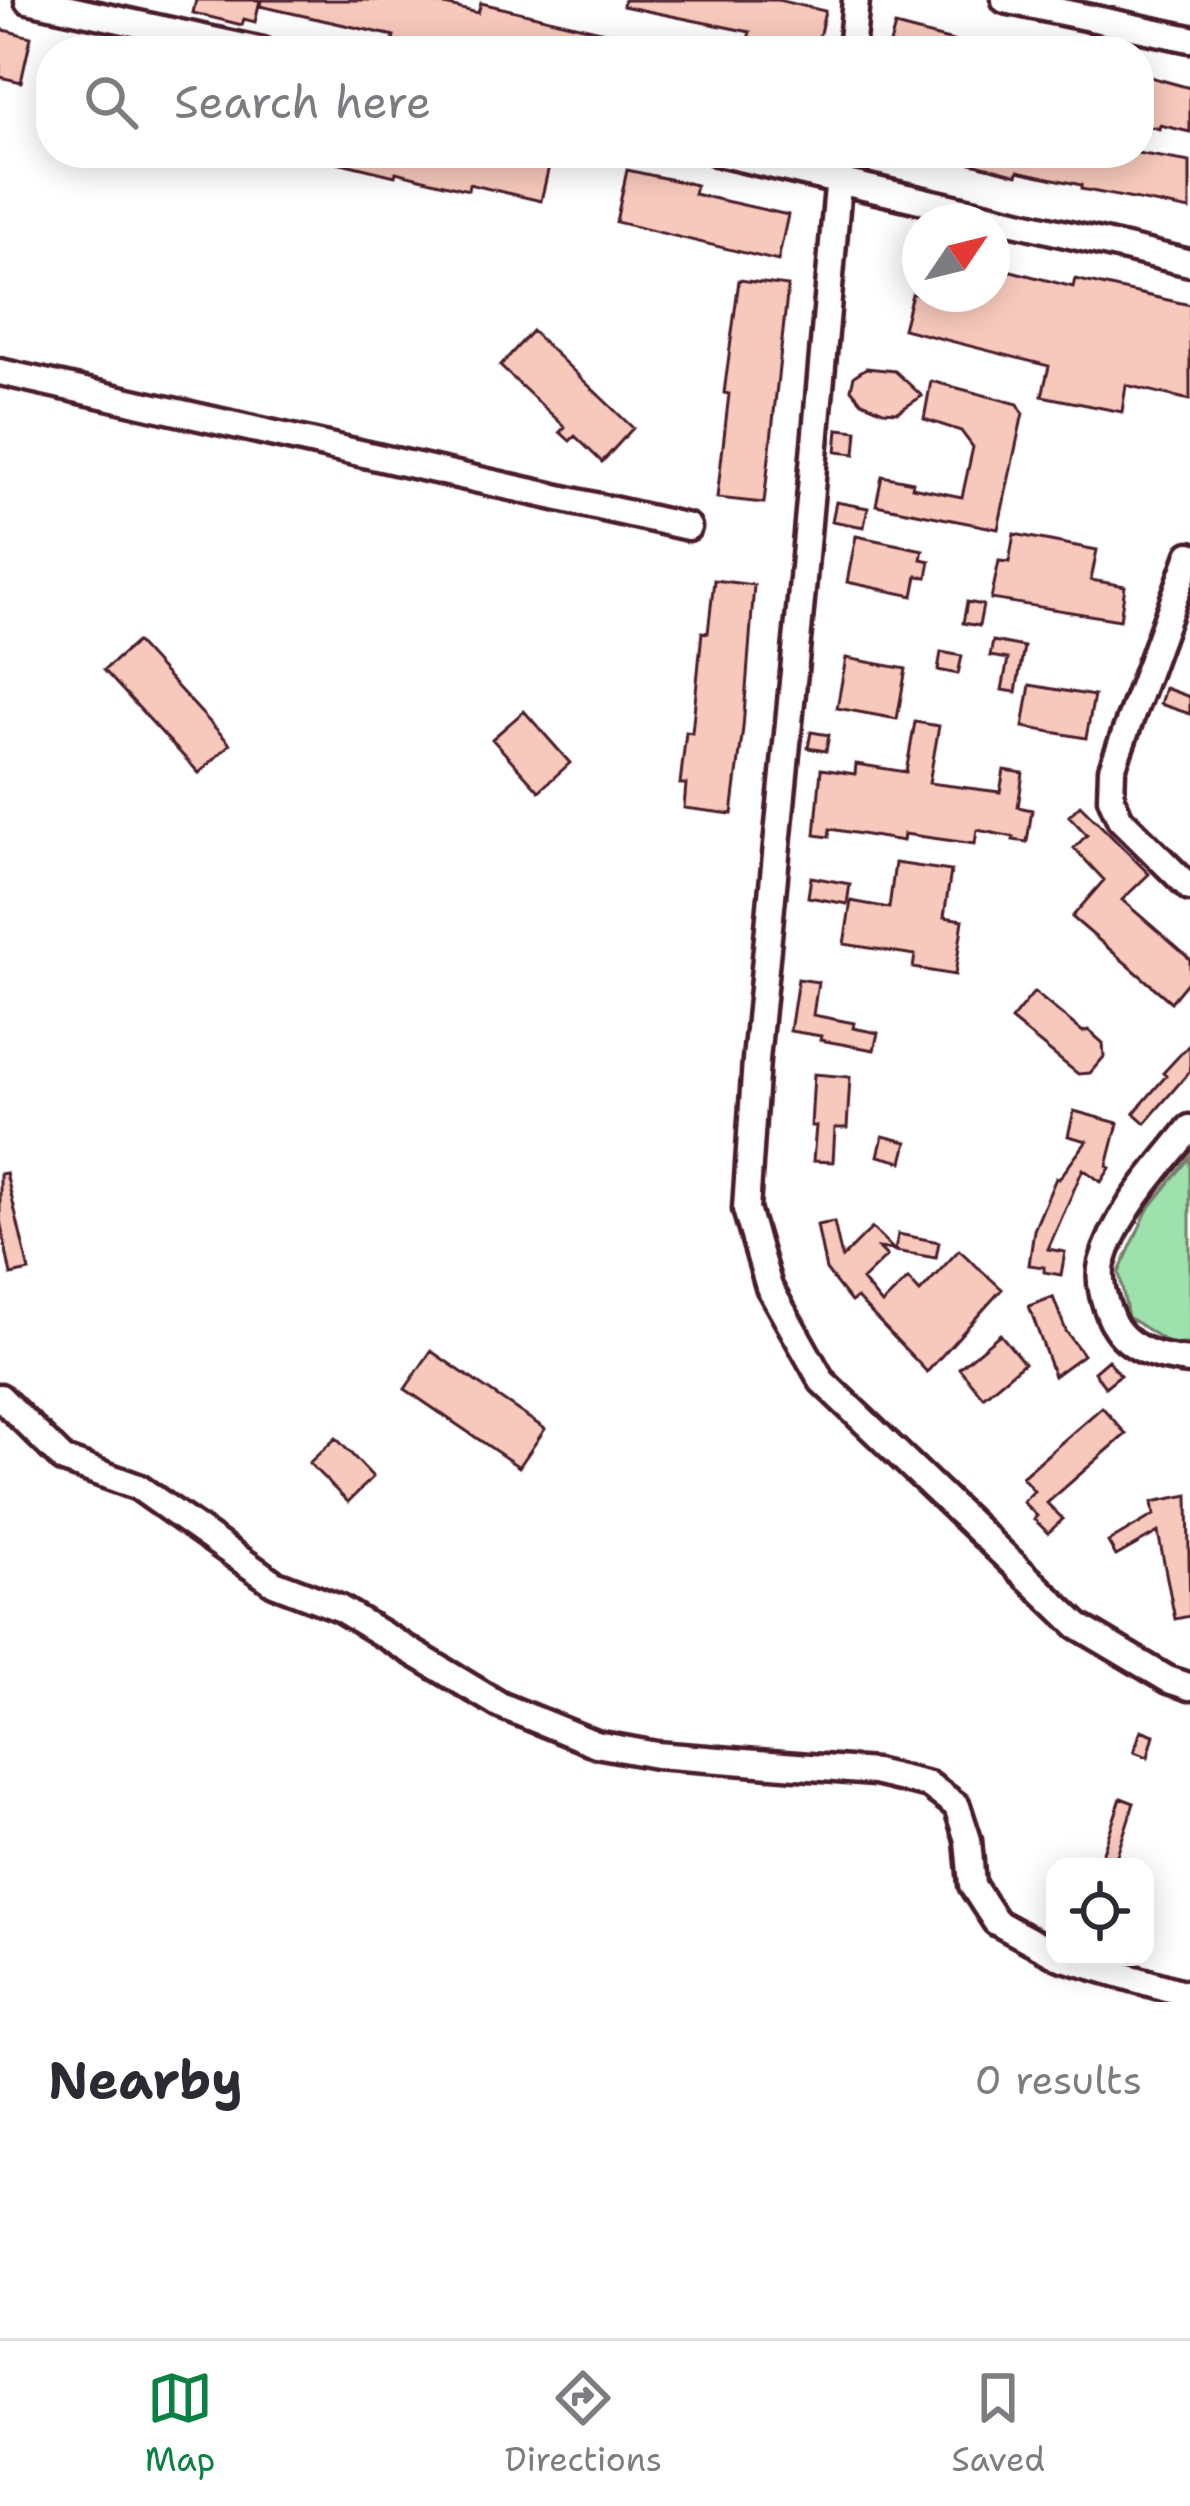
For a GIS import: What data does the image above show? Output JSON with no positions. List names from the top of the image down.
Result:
{
  "north": "top right",
  "page": {
    "search": "Search here",
    "heading": ["Nearby", "0 results"],
    "nav": ["Map", "Directions", "Saved"]
  }
}
